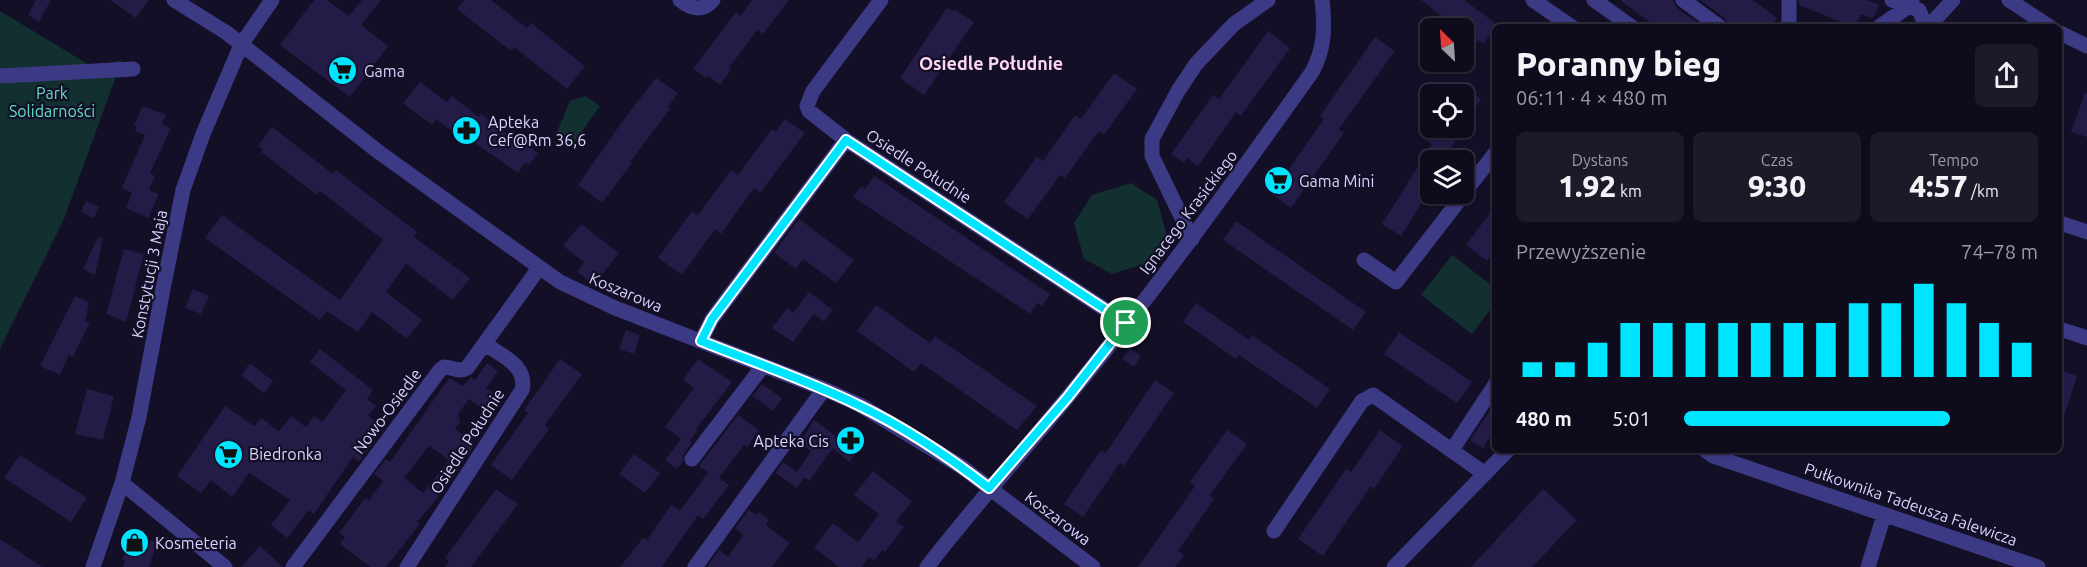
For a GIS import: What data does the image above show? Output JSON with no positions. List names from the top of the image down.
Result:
{
  "streets": {
    "street": [
      "Osiedle Południe",
      "Ignacego Krasickiego",
      "Konstytucji 3 Maja",
      "Koszarowa",
      "Nowo-Osiedle",
      "Pułkownika Tadeusza Falewicza"
    ]
  },
  "crossings": [
    ["Osiedle Południe", "Ignacego Krasickiego"],
    ["Osiedle Południe", "Nowo-Osiedle"],
    ["Ignacego Krasickiego", "Koszarowa"],
    ["Konstytucji 3 Maja", "Koszarowa"],
    ["Koszarowa", "Nowo-Osiedle"]
  ],
  "districts": ["Osiedle Południe"],
  "parks": ["Park Solidarności"],
  "places": {
    "supermarket": ["Gama", "Gama Mini", "Biedronka"],
    "pharmacy": ["Apteka Cef@Rm 36,6", "Apteka Cis"],
    "shop": ["Kosmeteria"]
  },
  "north": "top left",
  "page": {
    "heading": ["Poranny bieg", "06:11 · 4 × 480 m"],
    "stats": [
      ["Dystans", "1.92 km"],
      ["Czas", "9:30"],
      ["Tempo", "4:57 /km"]
    ],
    "chart": ["Przewyższenie", "74–78 m"],
    "list": [
      {
        "name": "480 m",
        "note": "5:01"
      }
    ]
  }
}
